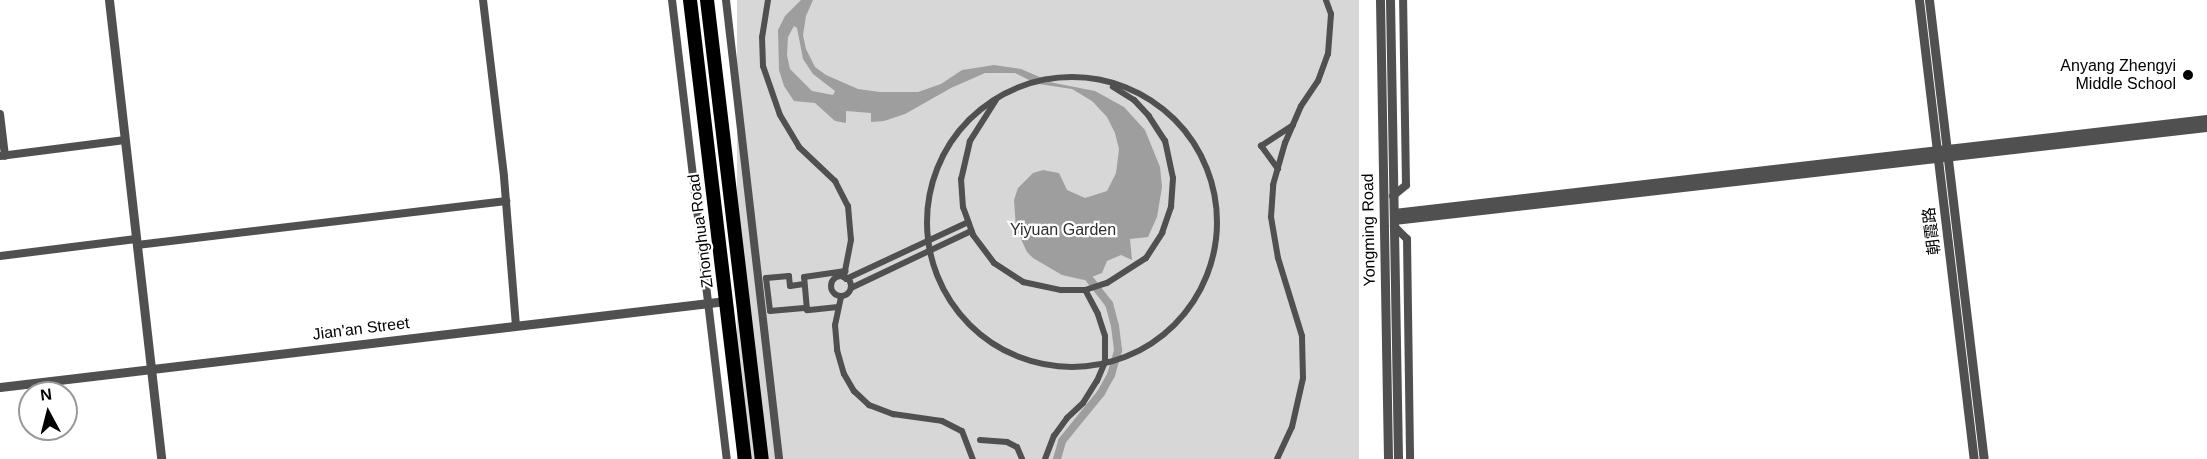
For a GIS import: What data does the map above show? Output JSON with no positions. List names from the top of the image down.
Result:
{
  "streets": {
    "highway": ["Zhonghua Road"],
    "street": ["Yongming Road", "朝霞路", "Jian'an Street"]
  },
  "crossings": [
    ["Zhonghua Road", "Jian'an Street"]
  ],
  "parks": ["Yiyuan Garden"],
  "places": ["Anyang Zhengyi Middle School"],
  "north": "top"
}
